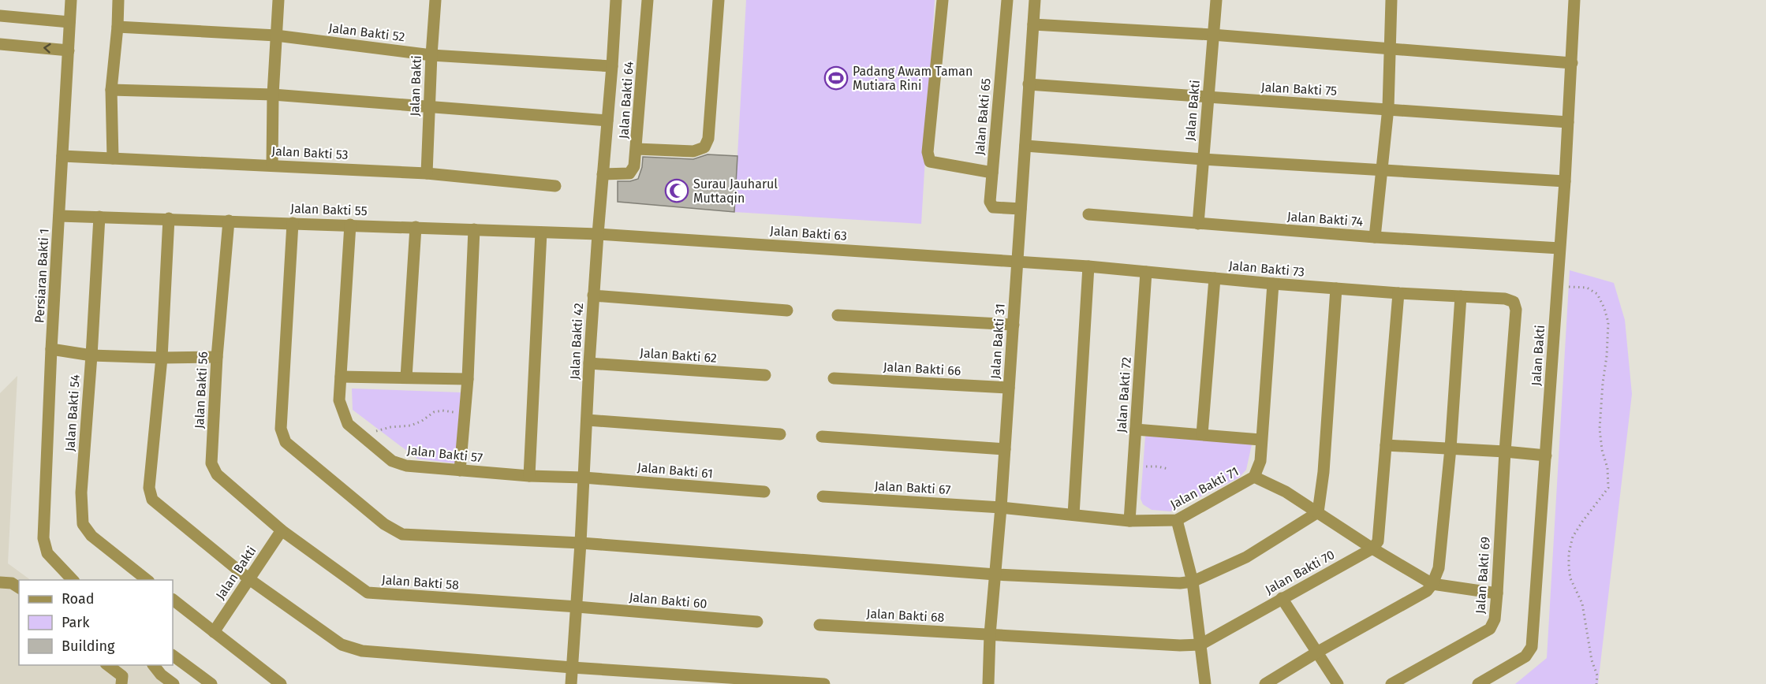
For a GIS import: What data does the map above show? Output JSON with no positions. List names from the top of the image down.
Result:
{
  "streets": {
    "street": [
      "Jalan Bakti 52",
      "Jalan Bakti",
      "Jalan Bakti 75",
      "Jalan Bakti 64",
      "Jalan Bakti 65",
      "Jalan Bakti 53",
      "Jalan Bakti 55",
      "Jalan Bakti 74",
      "Jalan Bakti 63",
      "Jalan Bakti 73",
      "Persiaran Bakti 1",
      "Jalan Bakti 42",
      "Jalan Bakti 31",
      "Jalan Bakti 62",
      "Jalan Bakti 66",
      "Jalan Bakti 56",
      "Jalan Bakti 72",
      "Jalan Bakti 54",
      "Jalan Bakti 57",
      "Jalan Bakti 61",
      "Jalan Bakti 67",
      "Jalan Bakti 71",
      "Jalan Bakti 70",
      "Jalan Bakti 69",
      "Jalan Bakti 58",
      "Jalan Bakti 60",
      "Jalan Bakti 68"
    ]
  },
  "crossings": [
    ["Jalan Bakti 52", "Jalan Bakti"],
    ["Jalan Bakti 52", "Jalan Bakti 42"],
    ["Jalan Bakti", "Jalan Bakti 75"],
    ["Jalan Bakti", "Jalan Bakti 53"],
    ["Jalan Bakti", "Jalan Bakti 74"],
    ["Jalan Bakti", "Jalan Bakti 73"],
    ["Jalan Bakti", "Jalan Bakti 56"],
    ["Jalan Bakti", "Jalan Bakti 69"],
    ["Jalan Bakti", "Jalan Bakti 58"],
    ["Jalan Bakti 75", "Jalan Bakti 31"],
    ["Jalan Bakti 64", "Jalan Bakti 42"],
    ["Jalan Bakti 65", "Jalan Bakti 31"],
    ["Jalan Bakti 53", "Persiaran Bakti 1"],
    ["Jalan Bakti 55", "Jalan Bakti 63"],
    ["Jalan Bakti 55", "Persiaran Bakti 1"],
    ["Jalan Bakti 55", "Jalan Bakti 42"],
    ["Jalan Bakti 55", "Jalan Bakti 56"],
    ["Jalan Bakti 55", "Jalan Bakti 54"],
    ["Jalan Bakti 55", "Jalan Bakti 57"],
    ["Jalan Bakti 63", "Jalan Bakti 73"],
    ["Jalan Bakti 63", "Jalan Bakti 42"],
    ["Jalan Bakti 63", "Jalan Bakti 31"],
    ["Jalan Bakti 73", "Jalan Bakti 31"],
    ["Jalan Bakti 73", "Jalan Bakti 72"],
    ["Jalan Bakti 73", "Jalan Bakti 71"],
    ["Jalan Bakti 42", "Jalan Bakti 62"],
    ["Jalan Bakti 42", "Jalan Bakti 57"],
    ["Jalan Bakti 42", "Jalan Bakti 61"],
    ["Jalan Bakti 42", "Jalan Bakti 58"],
    ["Jalan Bakti 42", "Jalan Bakti 60"],
    ["Jalan Bakti 31", "Jalan Bakti 66"],
    ["Jalan Bakti 31", "Jalan Bakti 67"],
    ["Jalan Bakti 31", "Jalan Bakti 71"],
    ["Jalan Bakti 31", "Jalan Bakti 70"],
    ["Jalan Bakti 31", "Jalan Bakti 68"],
    ["Jalan Bakti 56", "Jalan Bakti 58"],
    ["Jalan Bakti 72", "Jalan Bakti 71"],
    ["Jalan Bakti 57", "Jalan Bakti 61"],
    ["Jalan Bakti 67", "Jalan Bakti 71"],
    ["Jalan Bakti 70", "Jalan Bakti 68"],
    ["Jalan Bakti 58", "Jalan Bakti 60"]
  ],
  "places": {
    "sports": ["Padang Awam Taman Mutiara Rini"],
    "mosque": ["Surau Jauharul Muttaqin"]
  },
  "legend": ["Road", "Park", "Building"]
}
